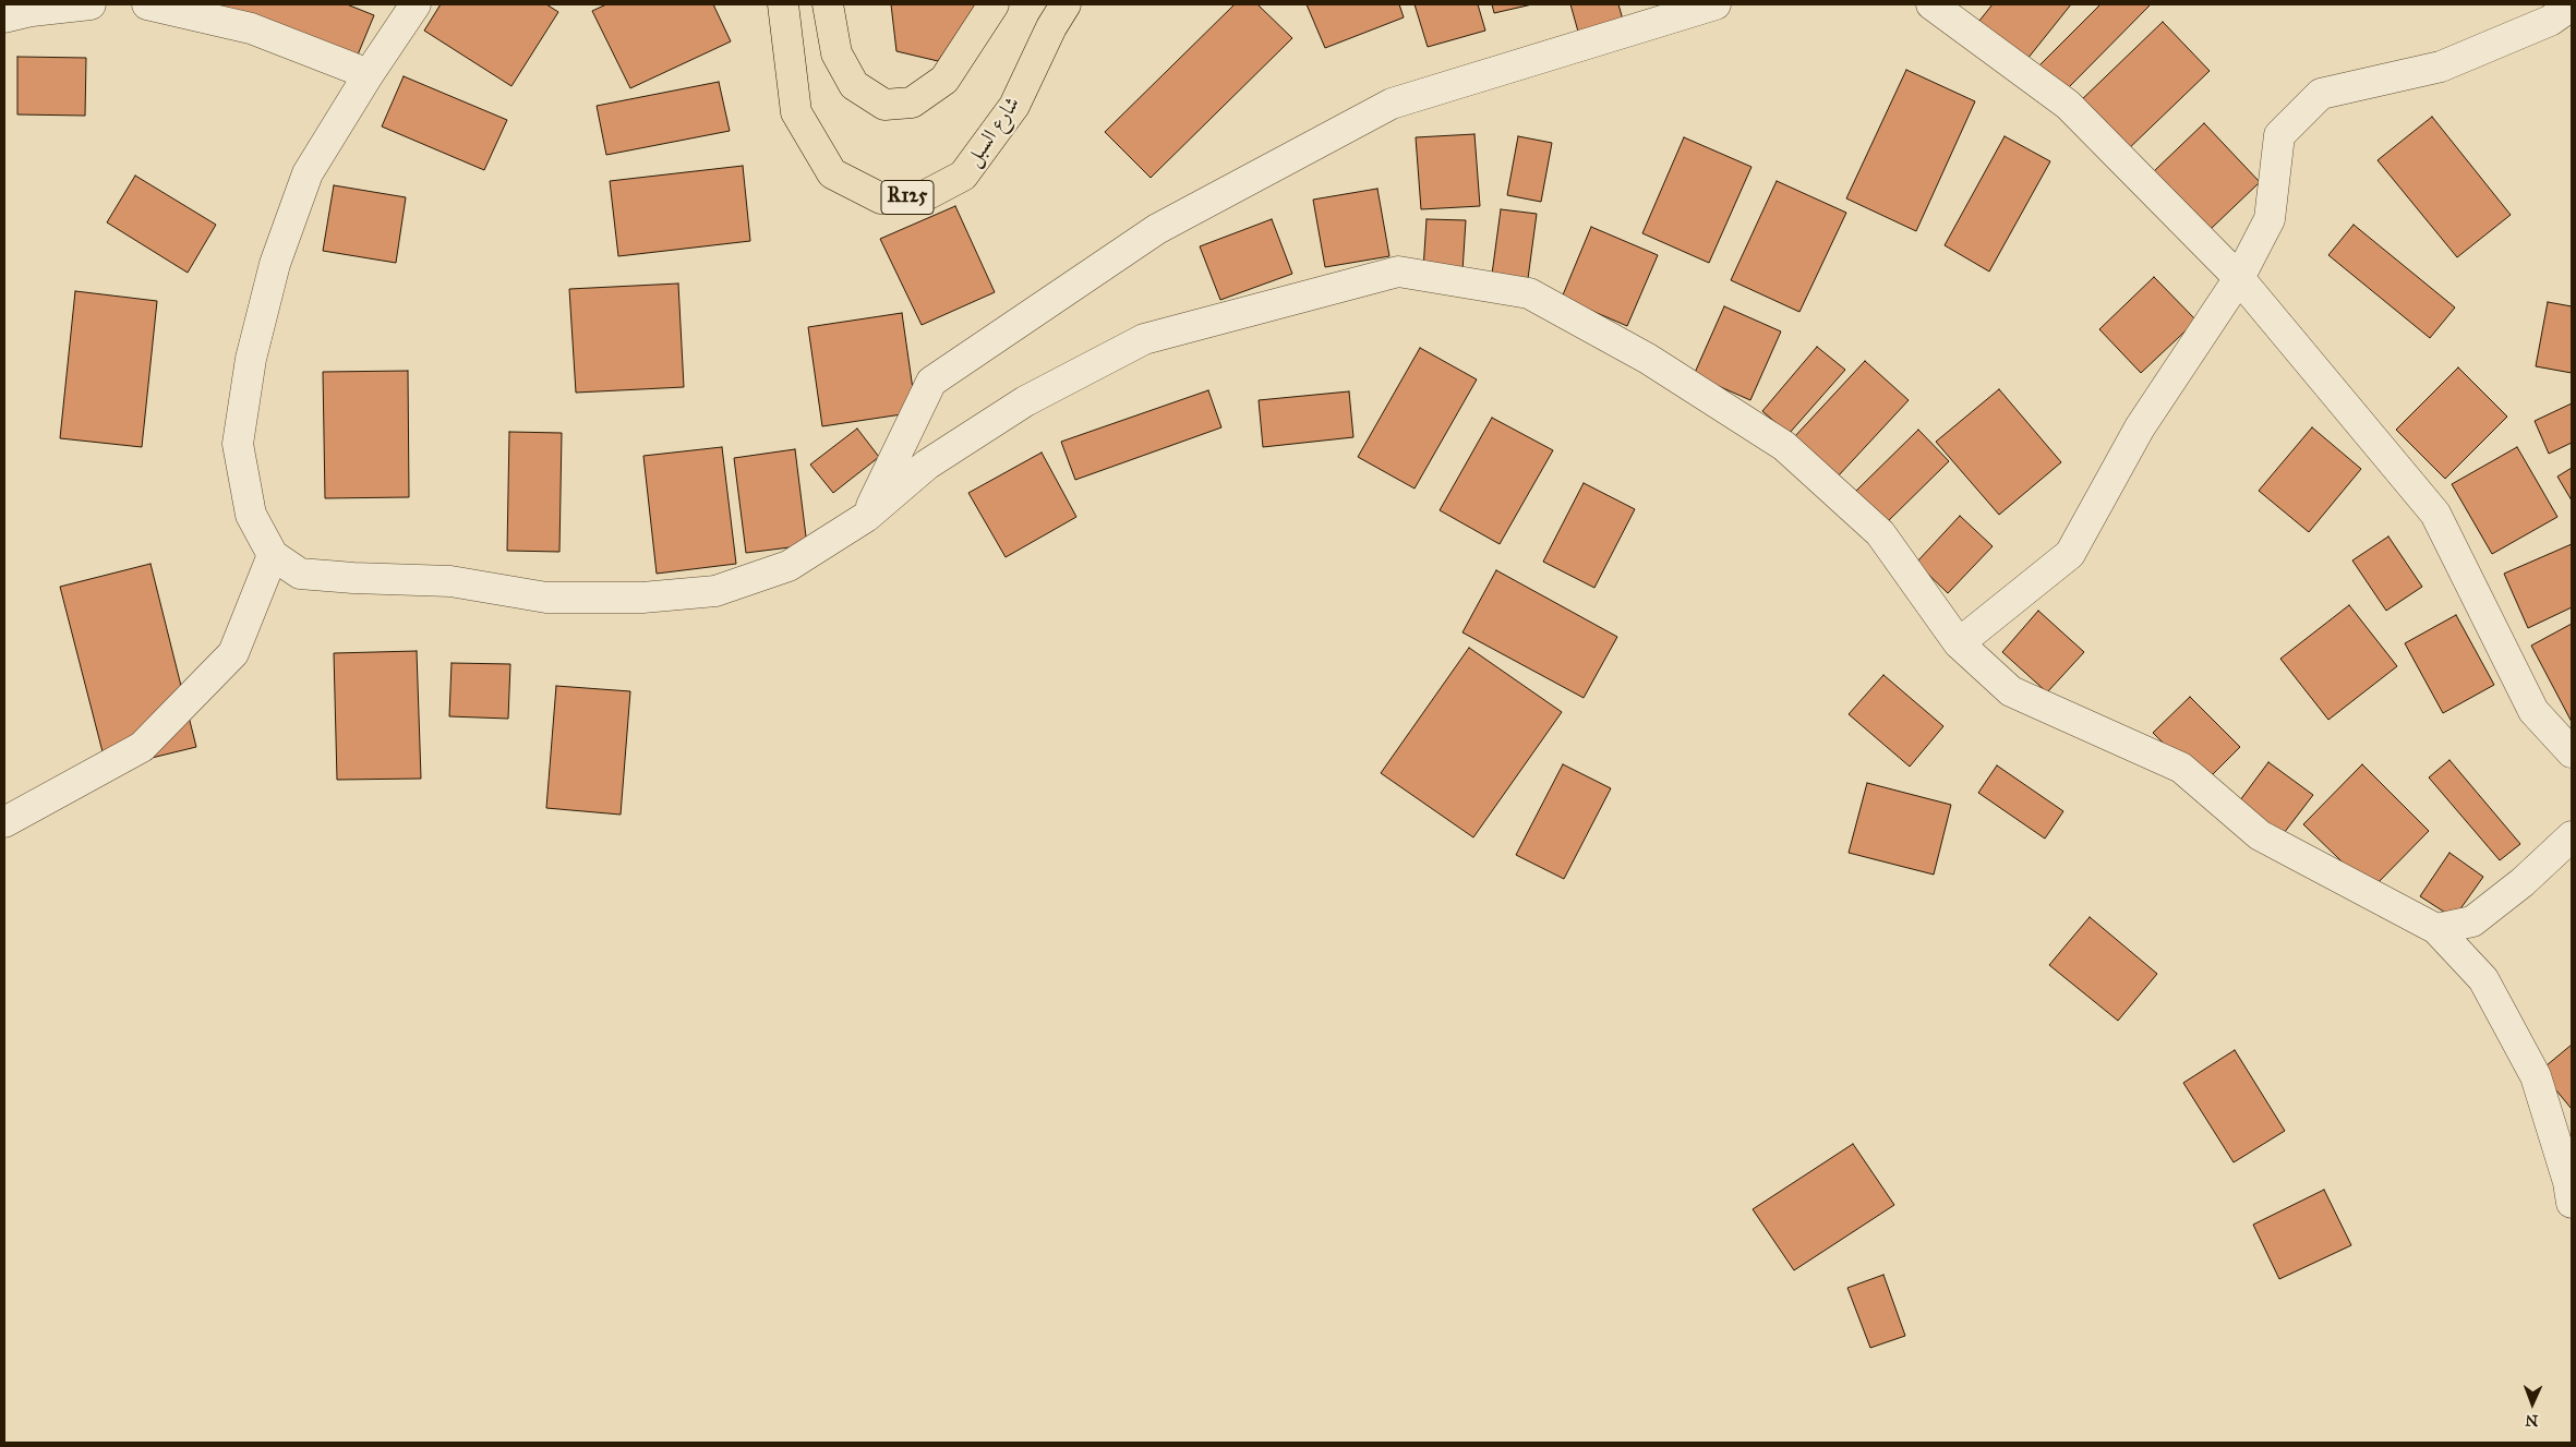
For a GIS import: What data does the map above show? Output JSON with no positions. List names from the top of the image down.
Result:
{
  "streets": {
    "main road": ["شارع السبل", "R125"]
  },
  "north": "bottom"
}
